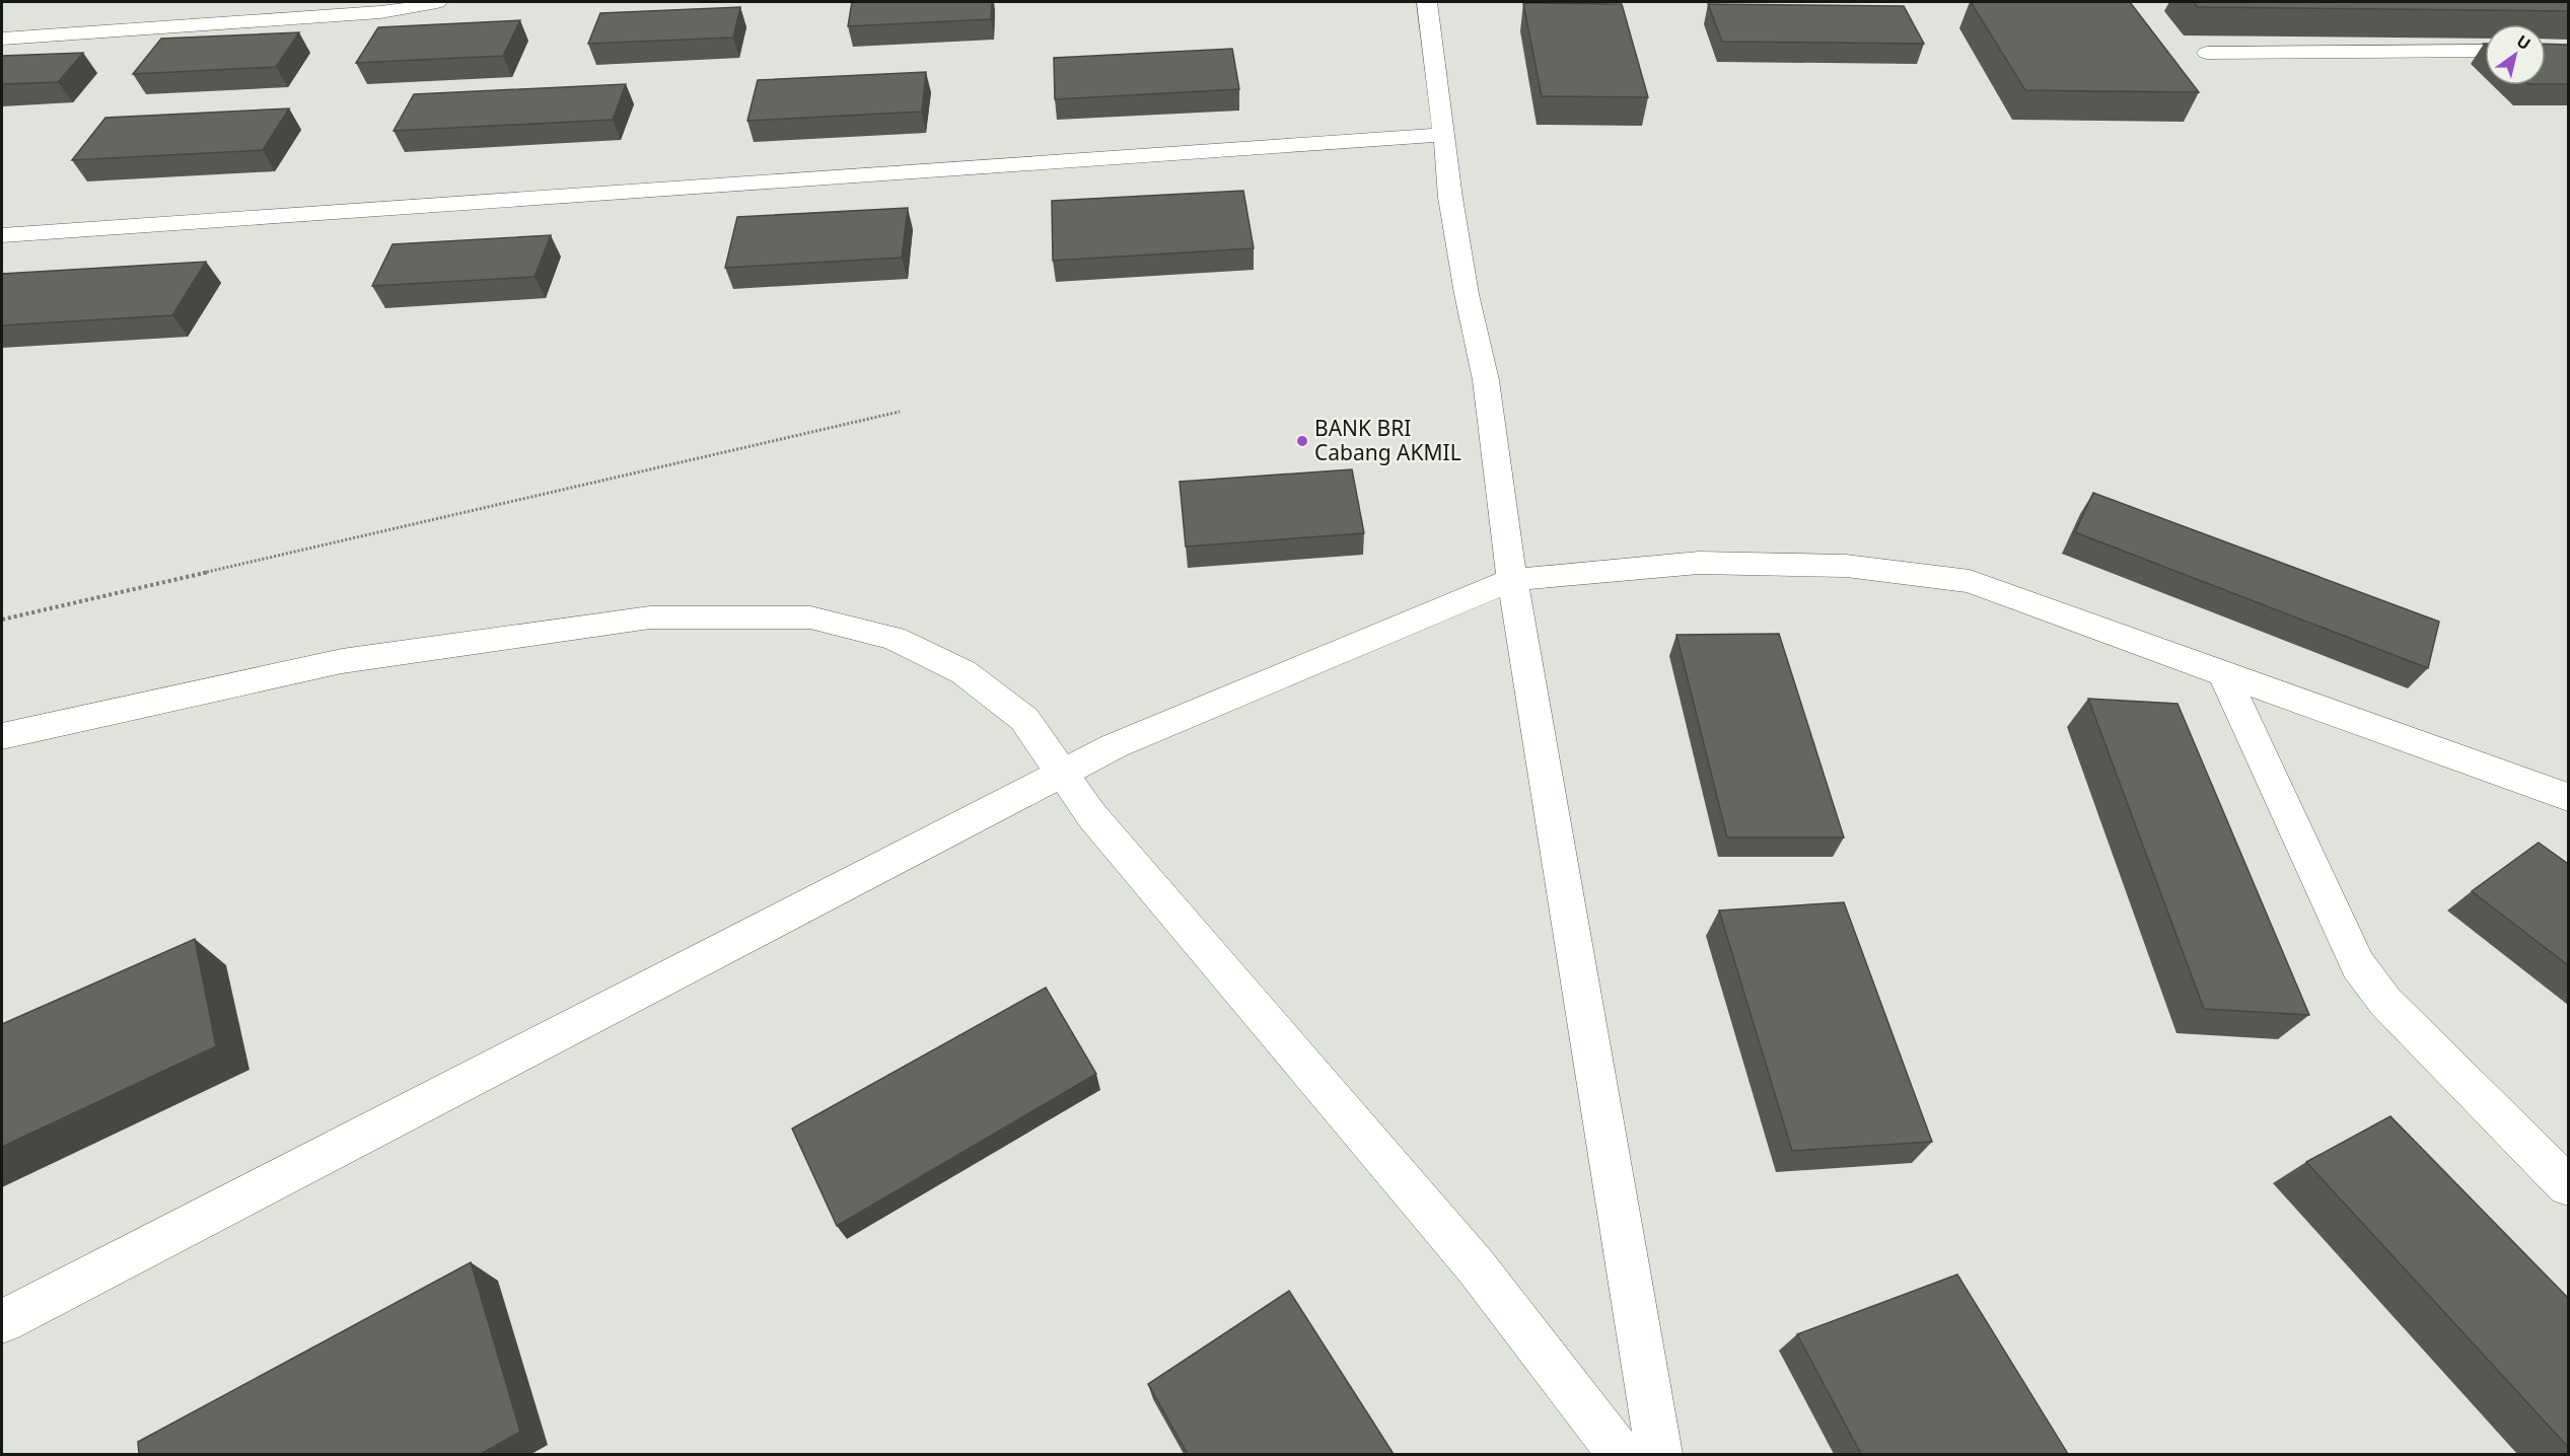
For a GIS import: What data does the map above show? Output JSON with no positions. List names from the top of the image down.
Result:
{
  "places": ["BANK BRI Cabang AKMIL"],
  "north": "top right"
}
